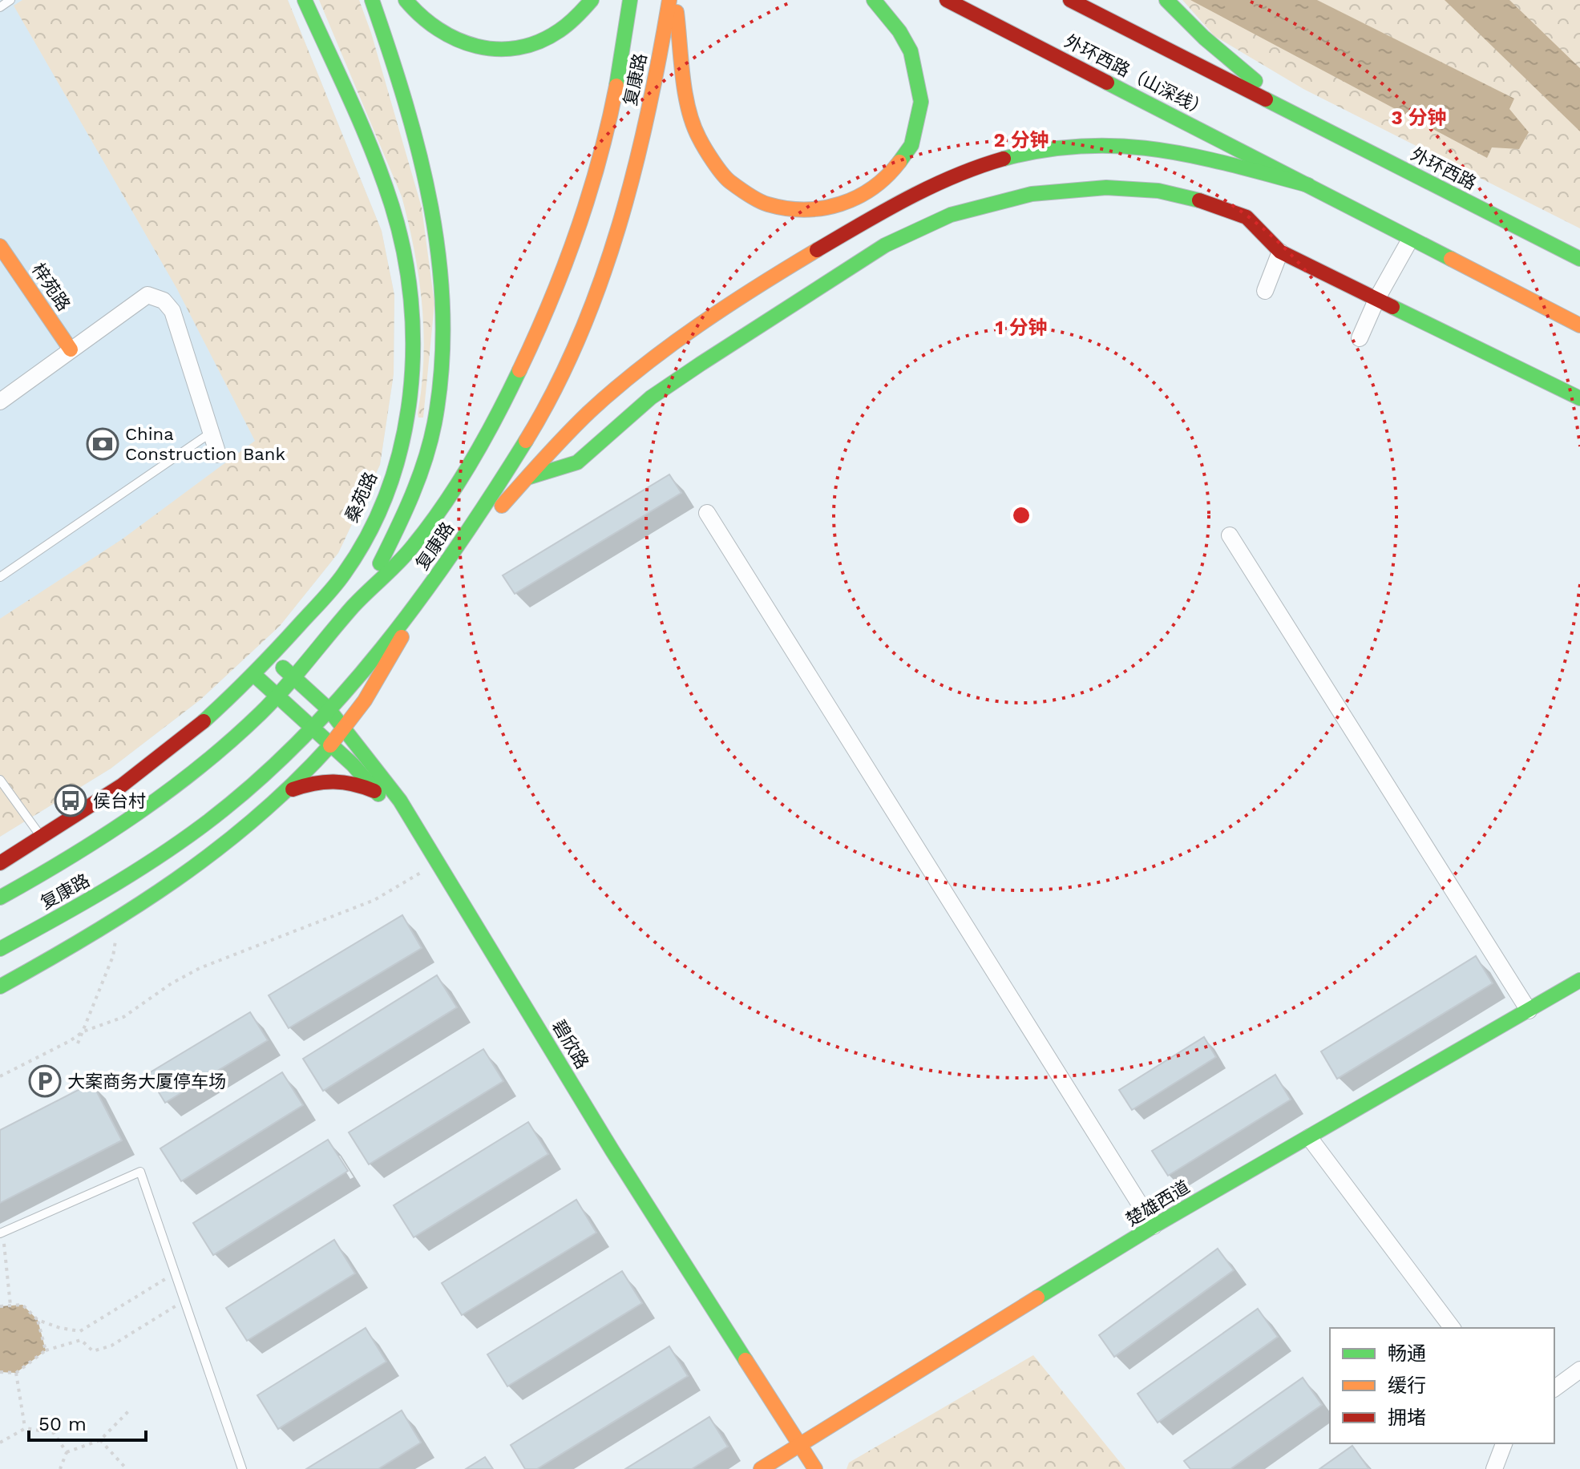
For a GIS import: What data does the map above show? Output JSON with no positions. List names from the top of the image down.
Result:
{
  "streets": {
    "main road": [
      "外环西路（山深线）",
      "复康路",
      "外环西路",
      "梓苑路",
      "桑苑路",
      "碧欣路",
      "楚雄西道"
    ]
  },
  "crossings": [
    ["复康路", "碧欣路"],
    ["桑苑路", "碧欣路"],
    ["碧欣路", "楚雄西道"]
  ],
  "places": {
    "bank": ["China Construction Bank"],
    "bus stop": ["侯台村"],
    "parking": ["大案商务大厦停车场"]
  },
  "legend": ["畅通", "缓行", "拥堵"],
  "scale_bar": "50 m",
  "rings": ["3 分钟", "2 分钟", "1 分钟"]
}
